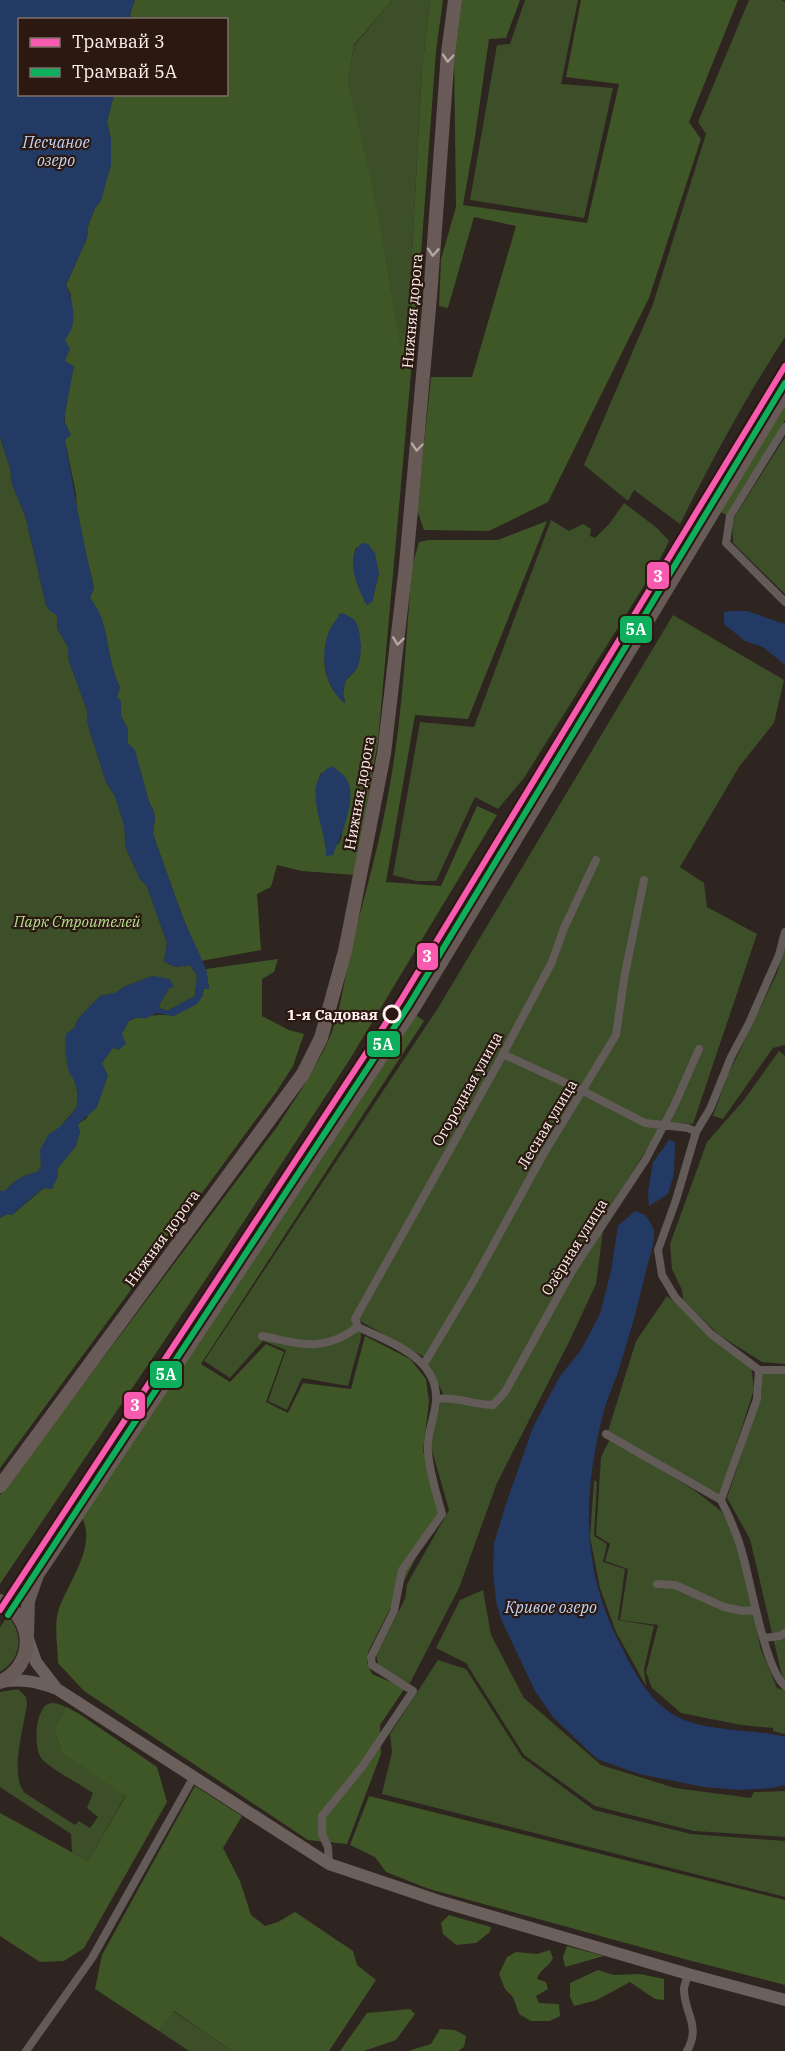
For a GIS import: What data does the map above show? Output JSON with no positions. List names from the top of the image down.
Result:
{
  "streets": {
    "main road": ["Нижняя дорога"],
    "street": ["Огородная улица", "Лесная улица", "Озёрная улица"]
  },
  "water": ["Песчаное озеро", "Кривое озеро"],
  "parks": ["Парк Строителей"],
  "places": ["1-я Садовая"],
  "lines": ["tram line 3", "tram line 5А"],
  "legend": ["Трамвай 3", "Трамвай 5А"]
}
